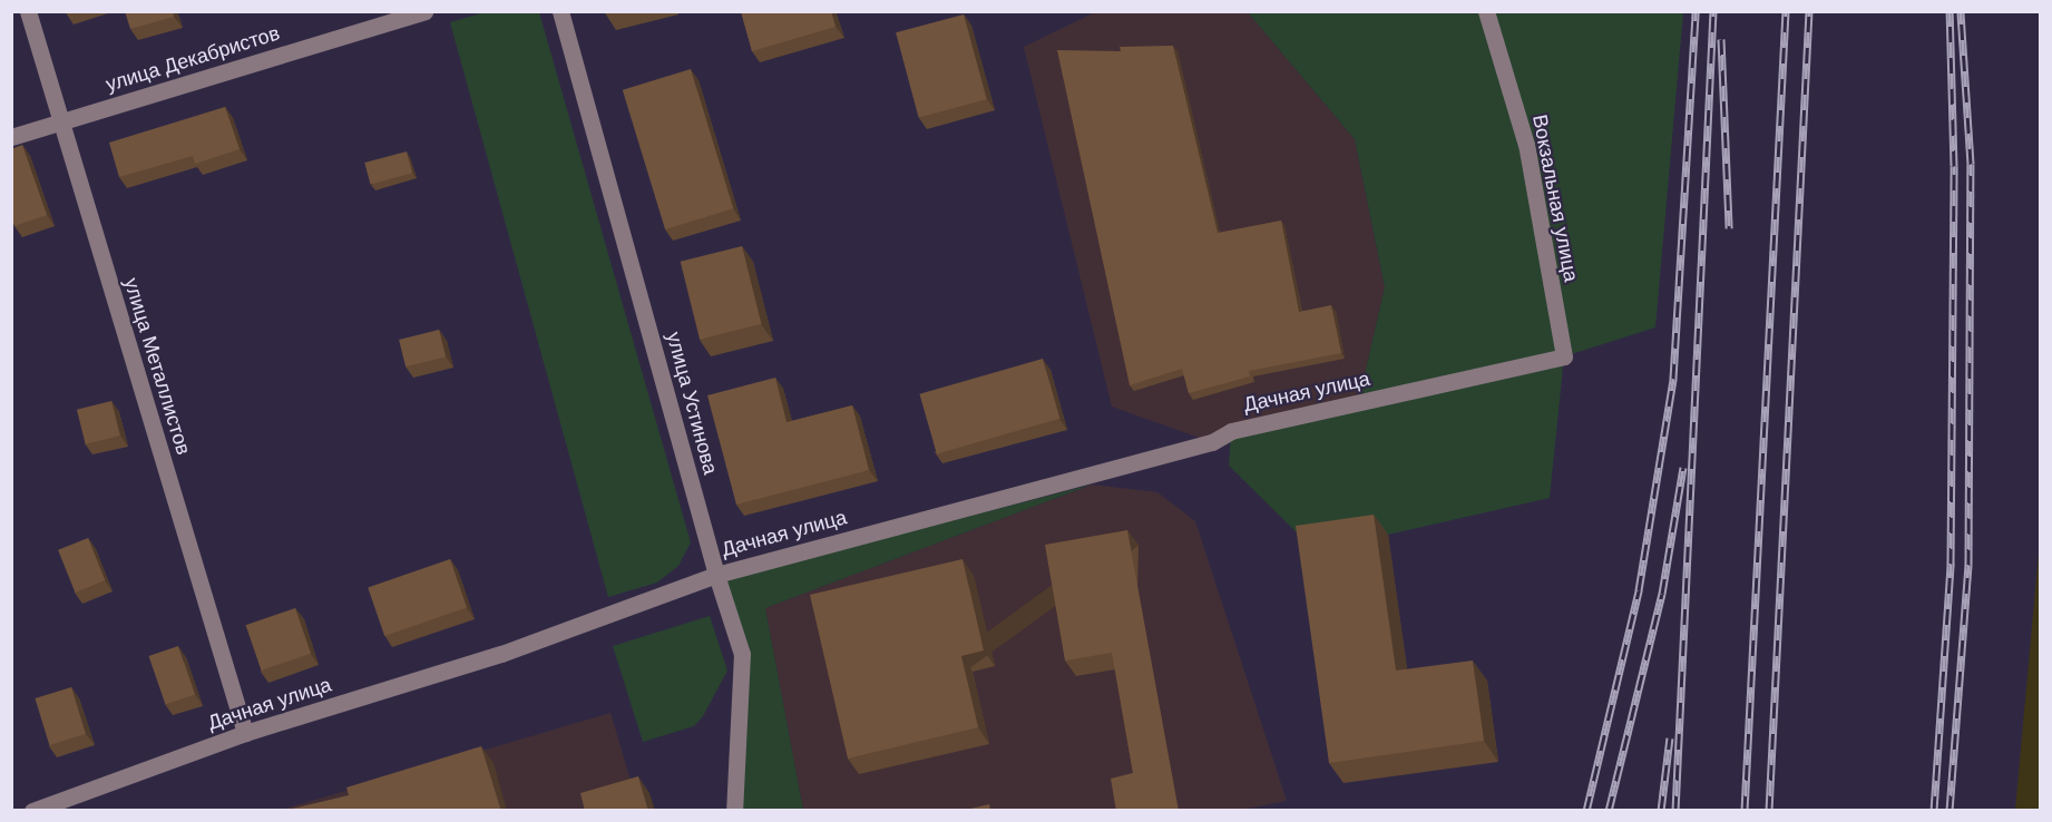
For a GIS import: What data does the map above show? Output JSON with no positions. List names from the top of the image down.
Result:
{
  "streets": {
    "street": [
      "улица Декабристов",
      "Вокзальная улица",
      "улица Металлистов",
      "Дачная улица",
      "улица Устинова"
    ]
  },
  "crossings": [
    ["улица Декабристов", "улица Металлистов"],
    ["Вокзальная улица", "Дачная улица"],
    ["улица Металлистов", "Дачная улица"],
    ["Дачная улица", "улица Устинова"]
  ]
}
